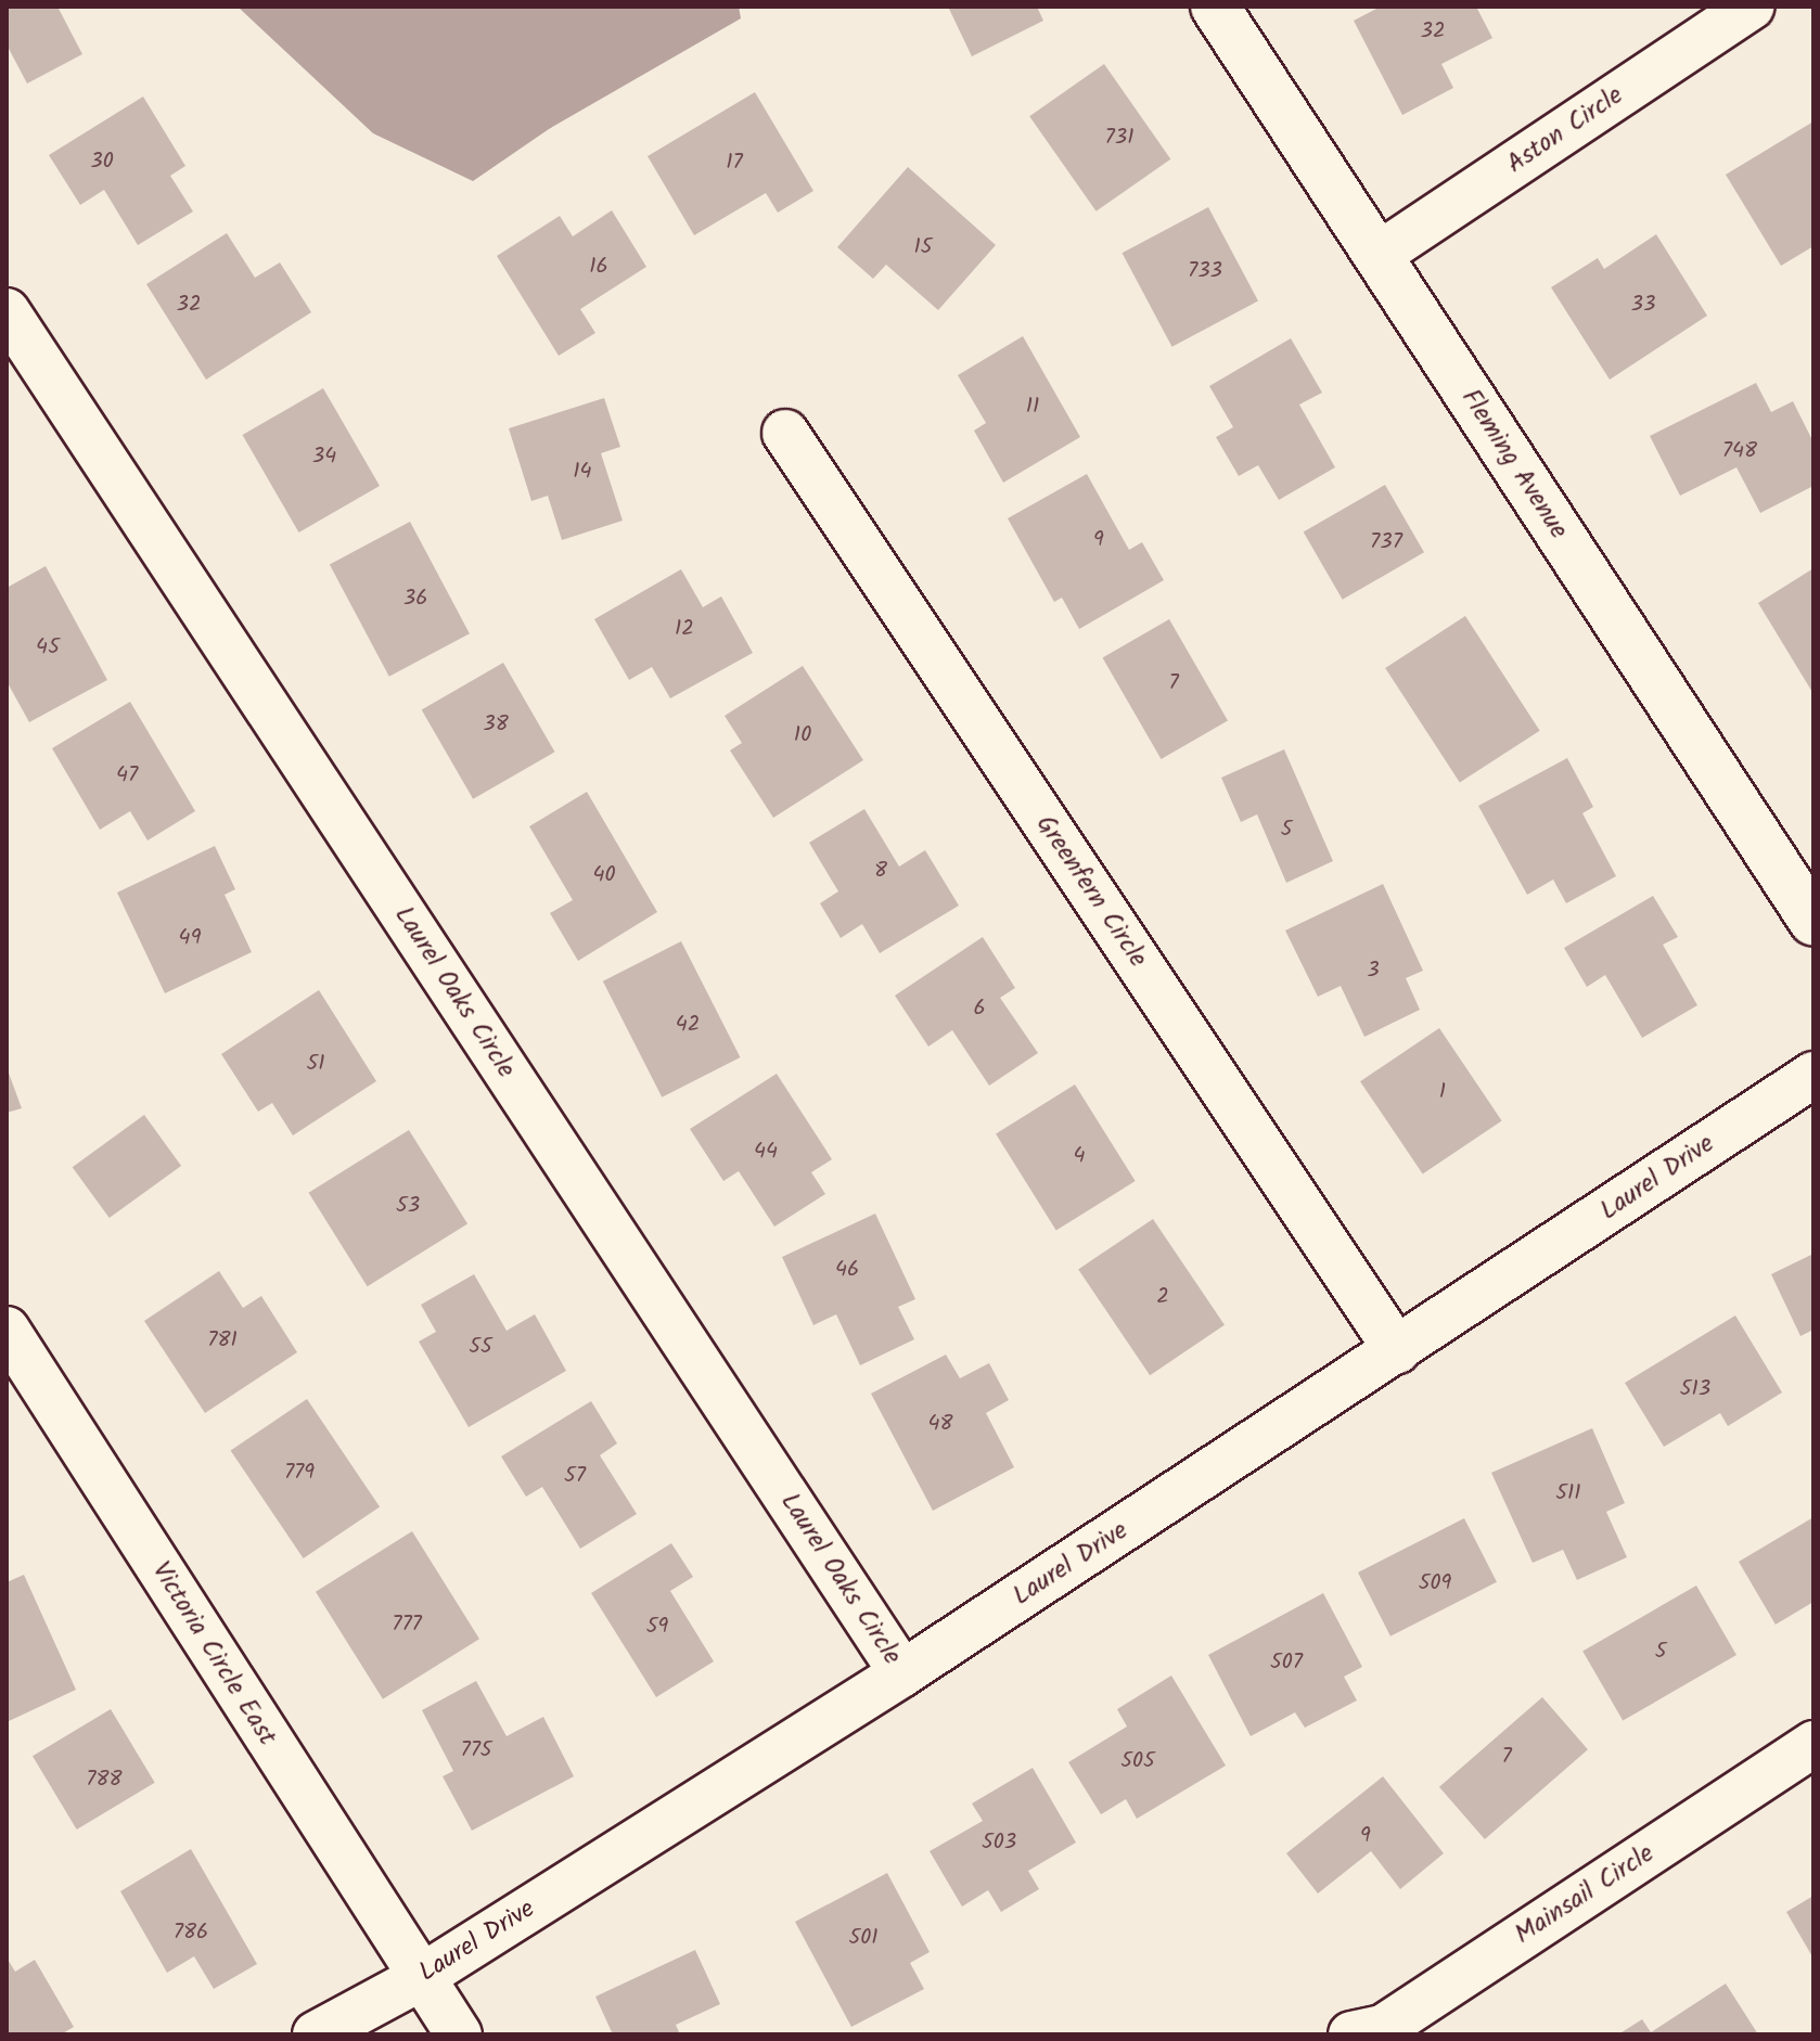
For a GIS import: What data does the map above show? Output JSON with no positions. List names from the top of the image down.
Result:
{
  "streets": {
    "street": [
      "Aston Circle",
      "Fleming Avenue",
      "Greenfern Circle",
      "Laurel Oaks Circle",
      "Laurel Drive",
      "Victoria Circle East",
      "Mainsail Circle"
    ]
  },
  "crossings": [
    ["Aston Circle", "Fleming Avenue"],
    ["Greenfern Circle", "Laurel Drive"],
    ["Laurel Oaks Circle", "Laurel Drive"],
    ["Laurel Drive", "Victoria Circle East"]
  ],
  "house_numbers": [
    "32",
    "731",
    "30",
    "17",
    "15",
    "16",
    "733",
    "32",
    "33",
    "11",
    "748",
    "34",
    "14",
    "9",
    "737",
    "36",
    "12",
    "45",
    "7",
    "38",
    "10",
    "47",
    "5",
    "8",
    "40",
    "49",
    "3",
    "6",
    "42",
    "51",
    "1",
    "44",
    "4",
    "53",
    "46",
    "2",
    "781",
    "55",
    "513",
    "48",
    "779",
    "57",
    "511",
    "509",
    "777",
    "59",
    "5",
    "507",
    "775",
    "7",
    "505",
    "788",
    "9",
    "503",
    "786",
    "501"
  ]
}
